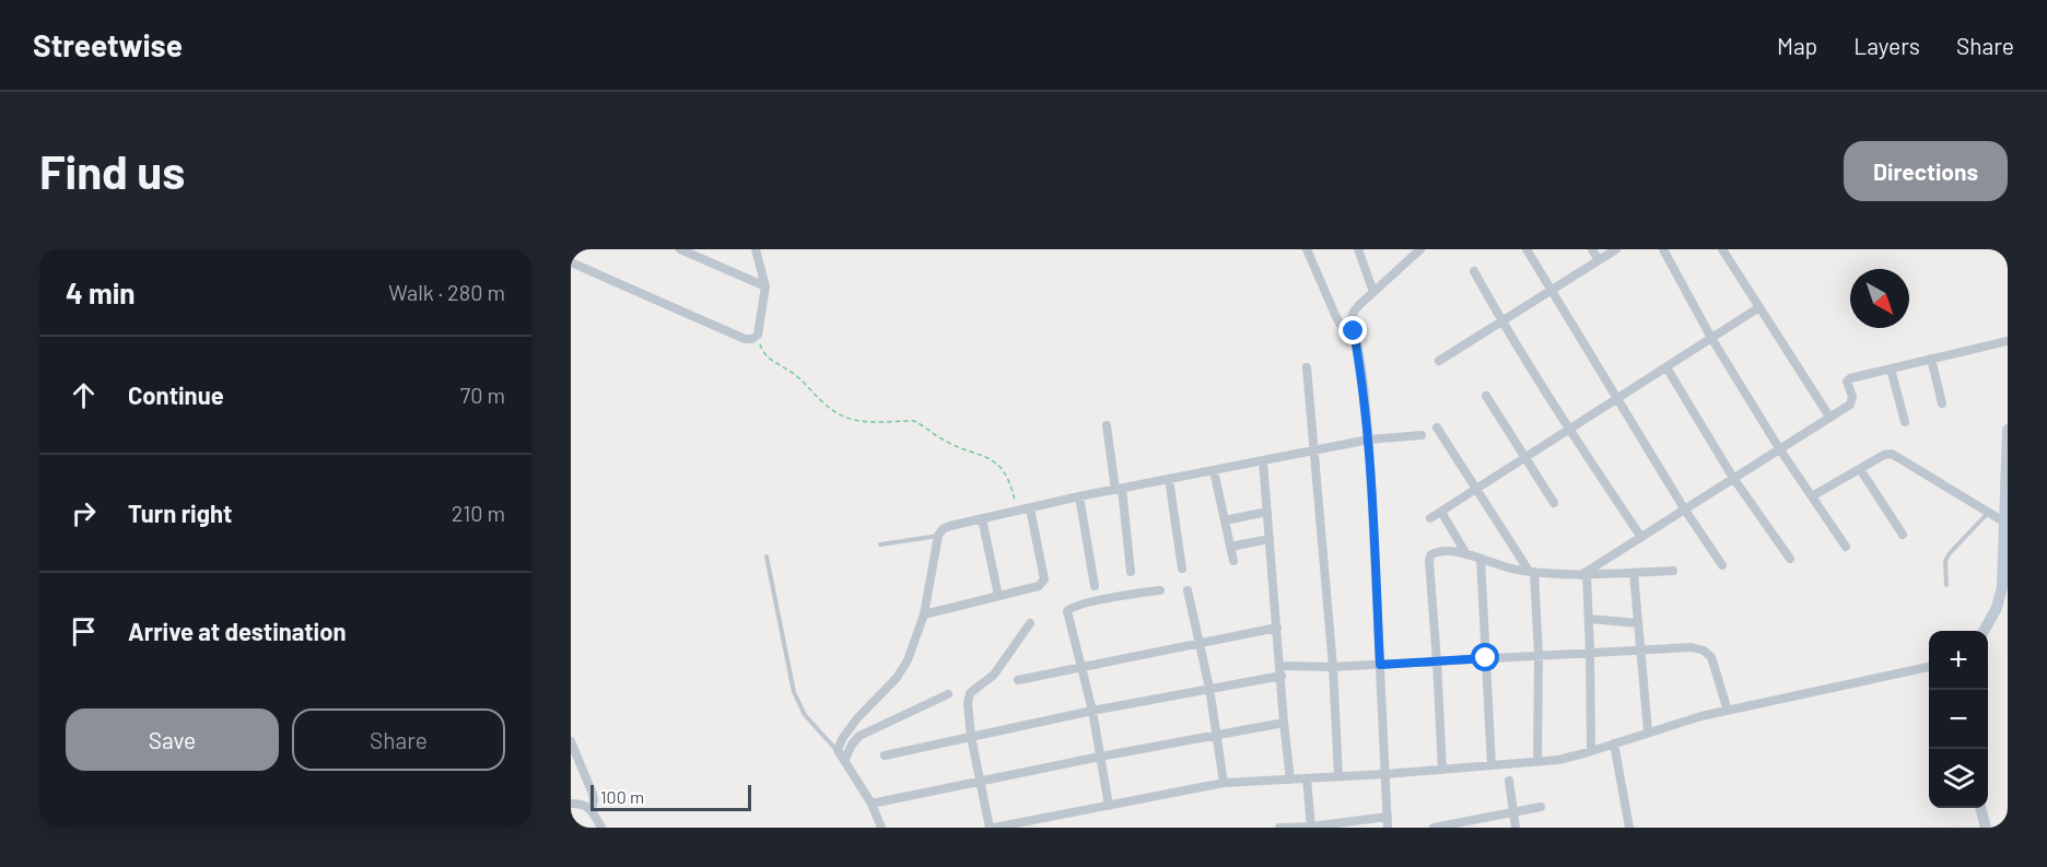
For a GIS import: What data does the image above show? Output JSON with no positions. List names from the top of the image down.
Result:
{
  "scale_bar": "100 m",
  "north": "bottom right",
  "page": {
    "header": "Streetwise",
    "nav": ["Map", "Layers", "Share"],
    "buttons": [
      "Directions",
      ["Save", "Share"]
    ],
    "title": "Find us",
    "heading": ["4 min", "Walk · 280 m"],
    "list": [
      ["Continue", "70 m"],
      ["Turn right", "210 m"],
      "Arrive at destination"
    ],
    "map_buttons": ["+", "−"],
    "scale": "100 m"
  }
}
